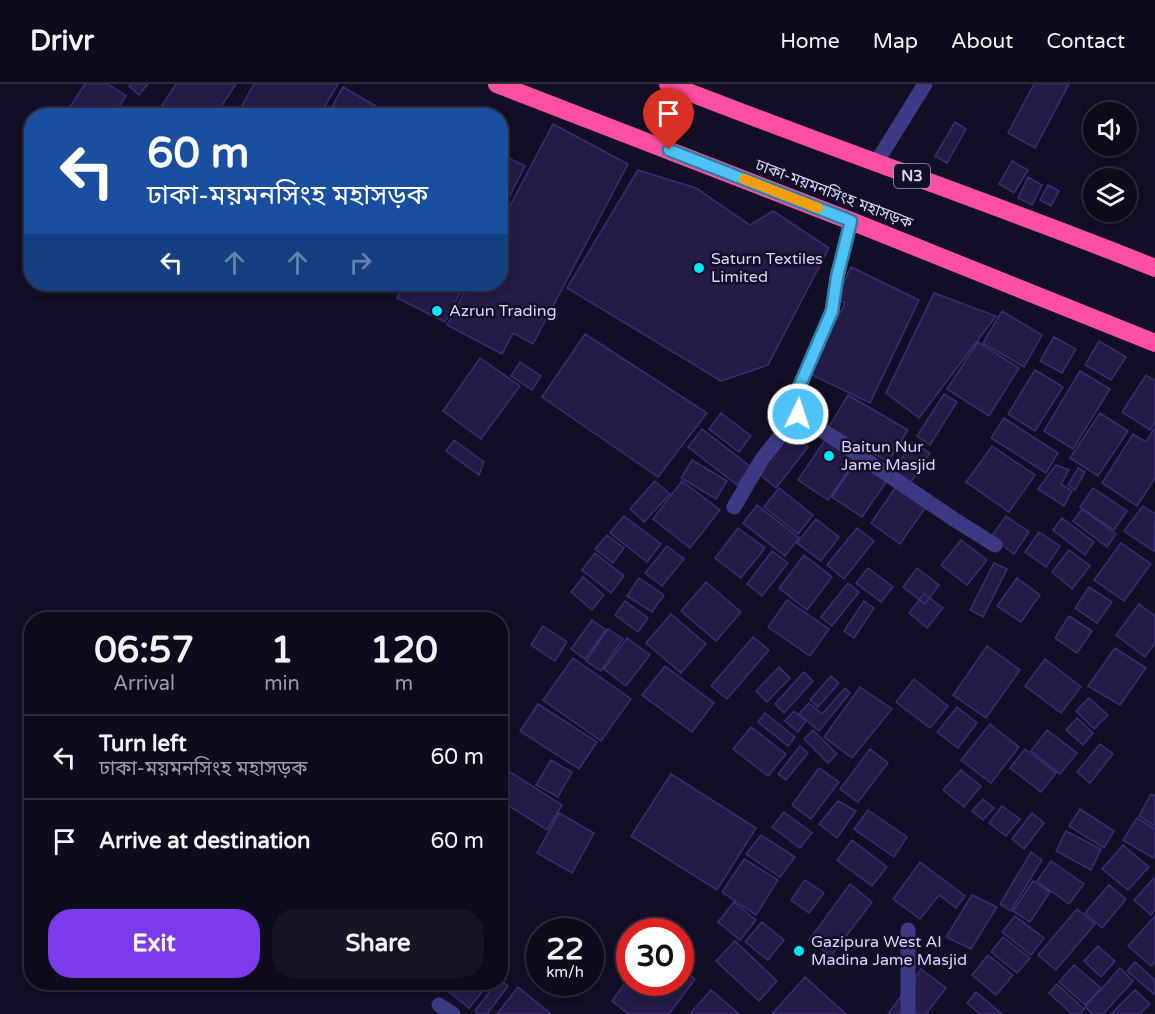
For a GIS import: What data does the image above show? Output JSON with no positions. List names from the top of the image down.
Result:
{
  "streets": {
    "highway": ["N3", "ঢাকা-ময়মনসিংহ মহাসড়ক"]
  },
  "places": [
    "Saturn Textiles Limited",
    "Azrun Trading",
    "Baitun Nur Jame Masjid",
    "Gazipura West Al Madina Jame Masjid"
  ],
  "page": {
    "header": "Drivr",
    "nav": [
      "Home",
      "Map",
      "About",
      "Contact"
    ],
    "turn": ["60 m", "ঢাকা-ময়মনসিংহ মহাসড়ক"],
    "eta": [
      "06:57",
      "Arrival",
      "1",
      "min",
      "120",
      "m"
    ],
    "list": [
      {
        "name": "Turn left",
        "note": "ঢাকা-ময়মনসিংহ মহাসড়ক",
        "value": "60 m"
      },
      {
        "name": "Arrive at destination",
        "value": "60 m"
      }
    ],
    "buttons": ["Exit", "Share"],
    "speed": "22 km/h",
    "limit": "30"
  }
}
